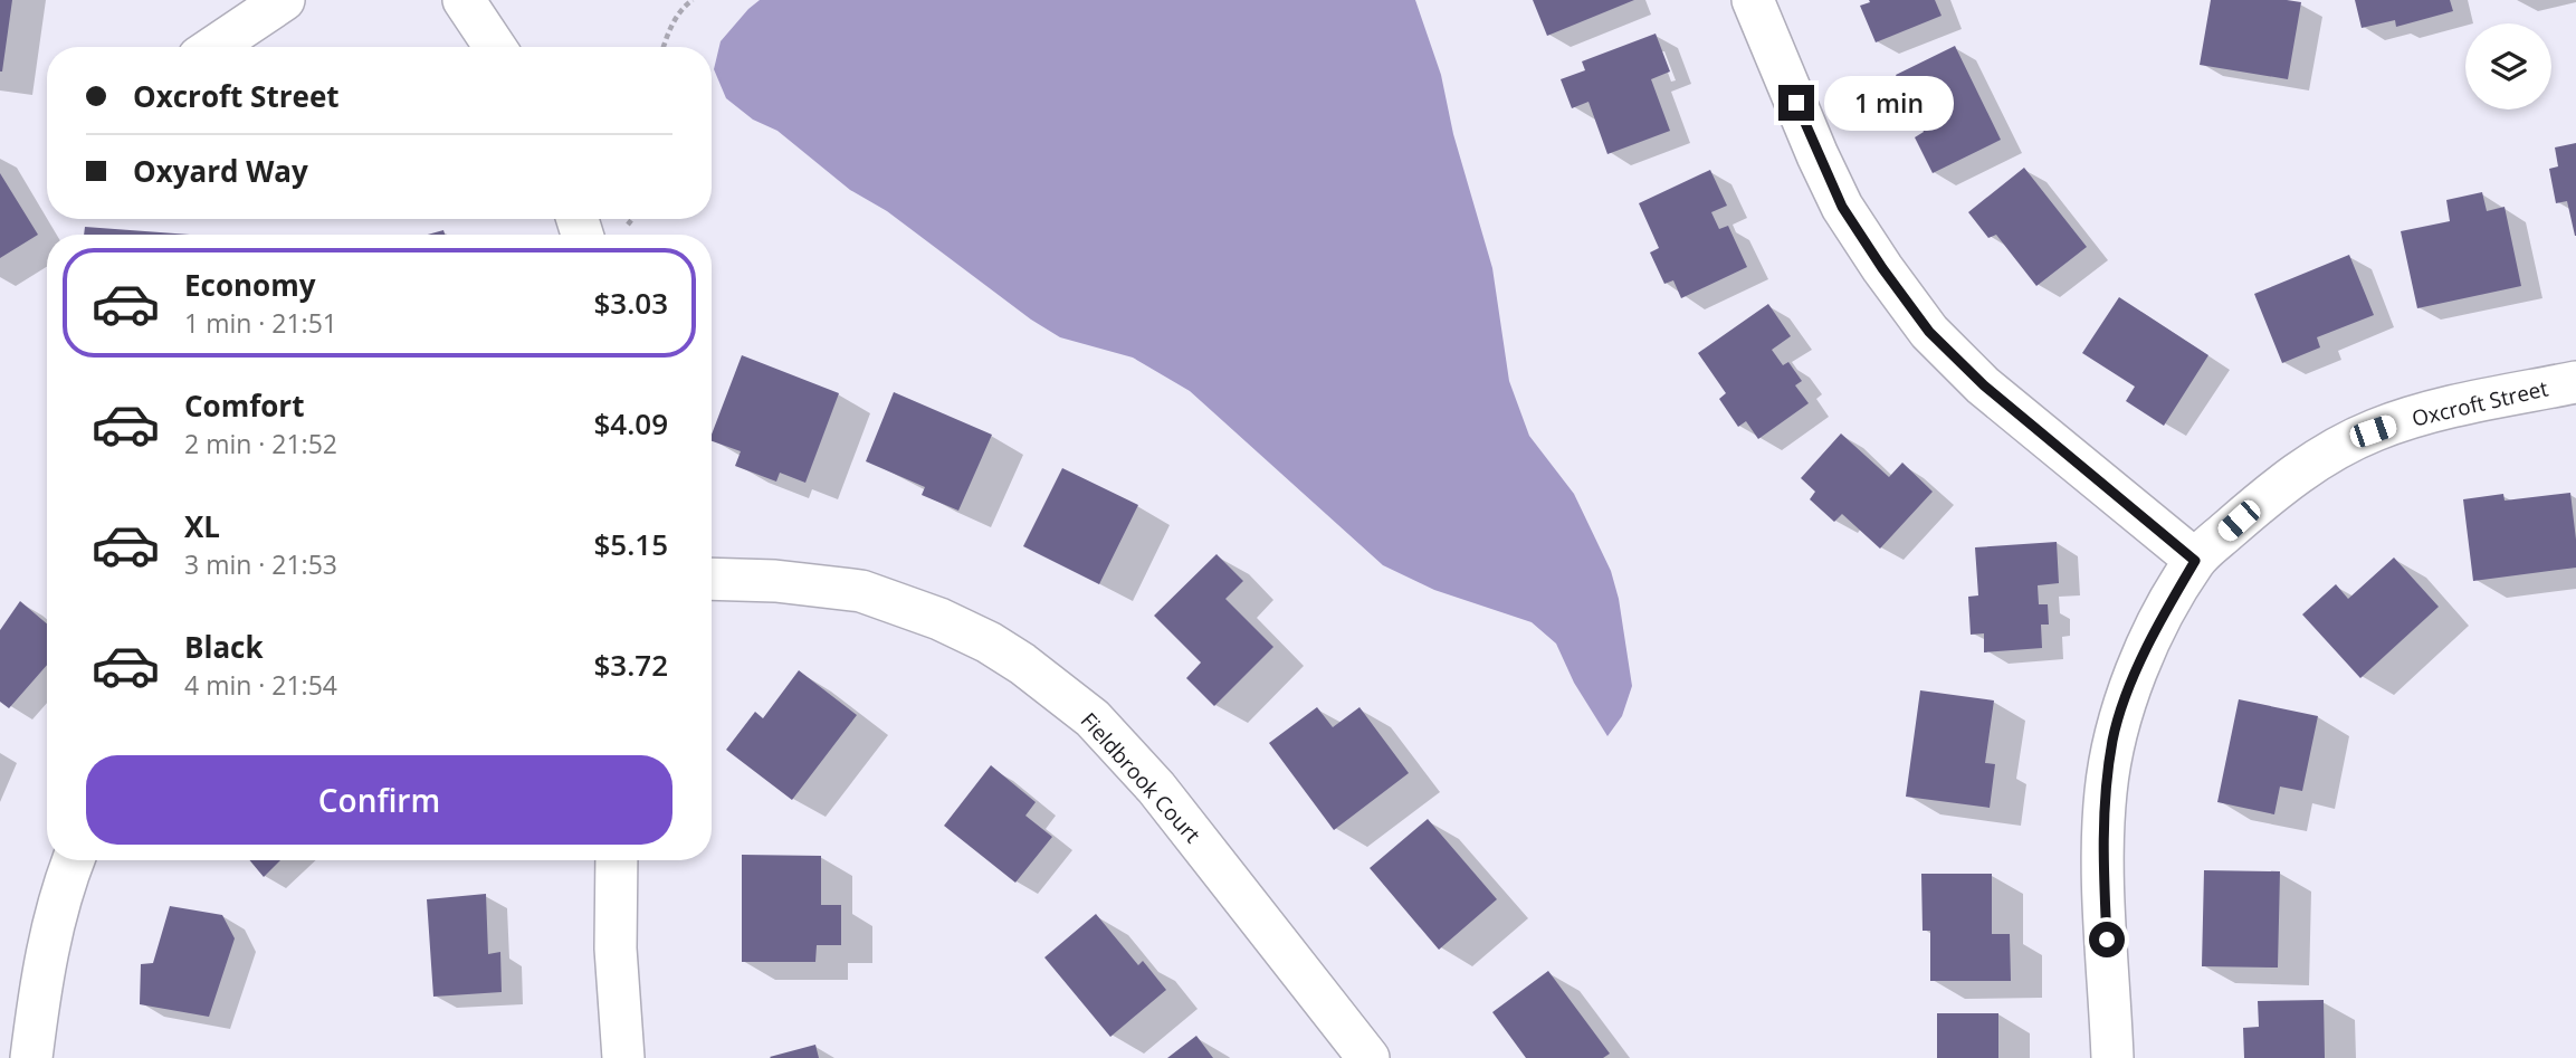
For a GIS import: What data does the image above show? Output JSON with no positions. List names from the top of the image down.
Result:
{
  "streets": {
    "street": ["Oxcroft Street", "Fieldbrook Court"]
  },
  "page": {
    "banner": ["Oxcroft Street", "Oxyard Way"],
    "bubble": "1 min",
    "list": [
      {
        "name": "Economy",
        "note": "1 min · 21:51",
        "value": "$3.03"
      },
      {
        "name": "Comfort",
        "note": "2 min · 21:52",
        "value": "$4.09"
      },
      {
        "name": "XL",
        "note": "3 min · 21:53",
        "value": "$5.15"
      },
      {
        "name": "Black",
        "note": "4 min · 21:54",
        "value": "$3.72"
      }
    ],
    "buttons": "Confirm"
  }
}
